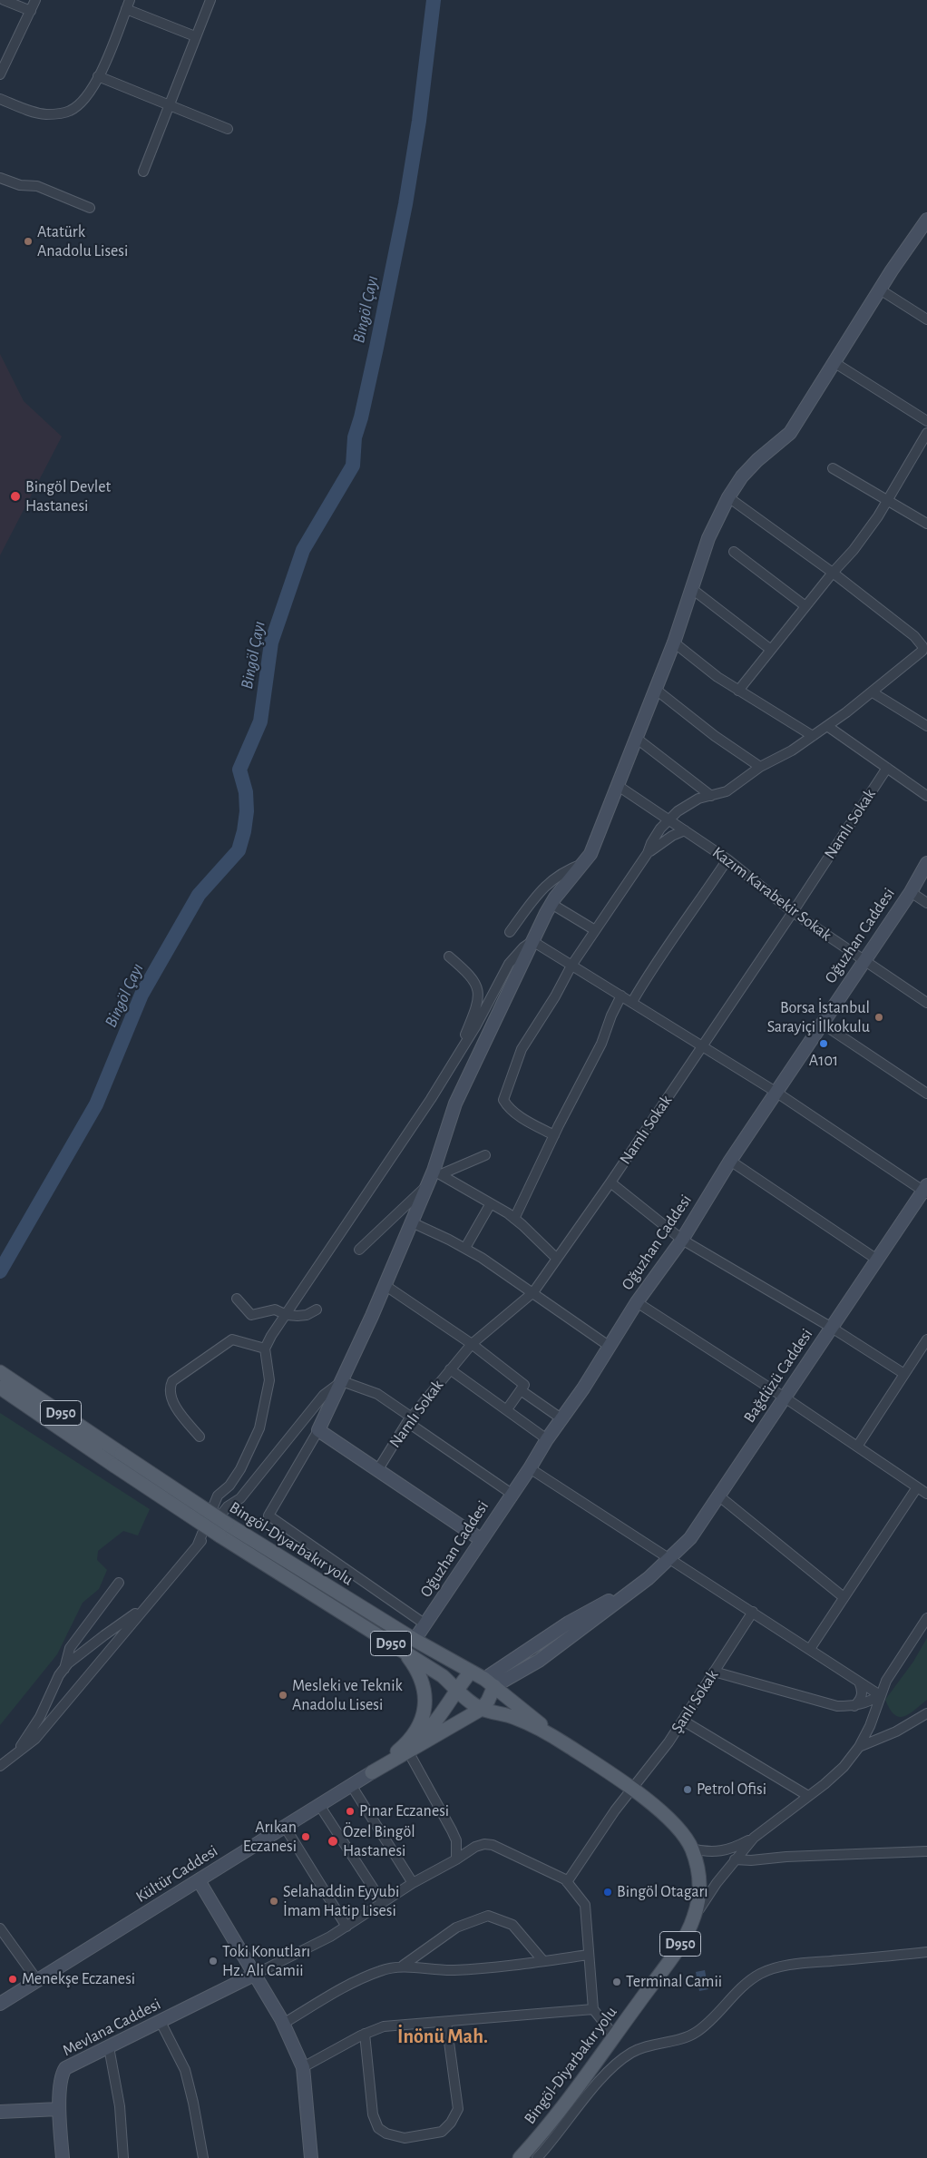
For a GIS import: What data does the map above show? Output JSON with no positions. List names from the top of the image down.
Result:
{
  "streets": {
    "main road": ["D950", "Bingöl-Diyarbakır yolu"],
    "street": [
      "Namlı Sokak",
      "Kazım Karabekir Sokak",
      "Oğuzhan Caddesi",
      "Bağdüzü Caddesi",
      "Şanlı Sokak",
      "Kültür Caddesi",
      "Mevlana Caddesi"
    ]
  },
  "crossings": [
    ["Namlı Sokak", "Kazım Karabekir Sokak"],
    ["Kazım Karabekir Sokak", "Oğuzhan Caddesi"],
    ["Oğuzhan Caddesi", "Bingöl-Diyarbakır yolu"],
    ["Bağdüzü Caddesi", "Bingöl-Diyarbakır yolu"],
    ["Bingöl-Diyarbakır yolu", "Şanlı Sokak"]
  ],
  "districts": ["İnönü Mah."],
  "water": ["Bingöl Çayı"],
  "places": [
    "Atatürk Anadolu Lisesi",
    "Bingöl Devlet Hastanesi",
    "Borsa İstanbul Sarayiçi İlkokulu",
    "A101",
    "Mesleki ve Teknik Anadolu Lisesi",
    "Petrol Ofisi",
    "Pınar Eczanesi",
    "Arıkan Eczanesi",
    "Özel Bingöl Hastanesi",
    "Bingöl Otagarı",
    "Selahaddin Eyyubi İmam Hatip Lisesi",
    "Toki Konutları Hz. Ali Camii",
    "Menekşe Eczanesi",
    "Terminal Camii"
  ]
}
